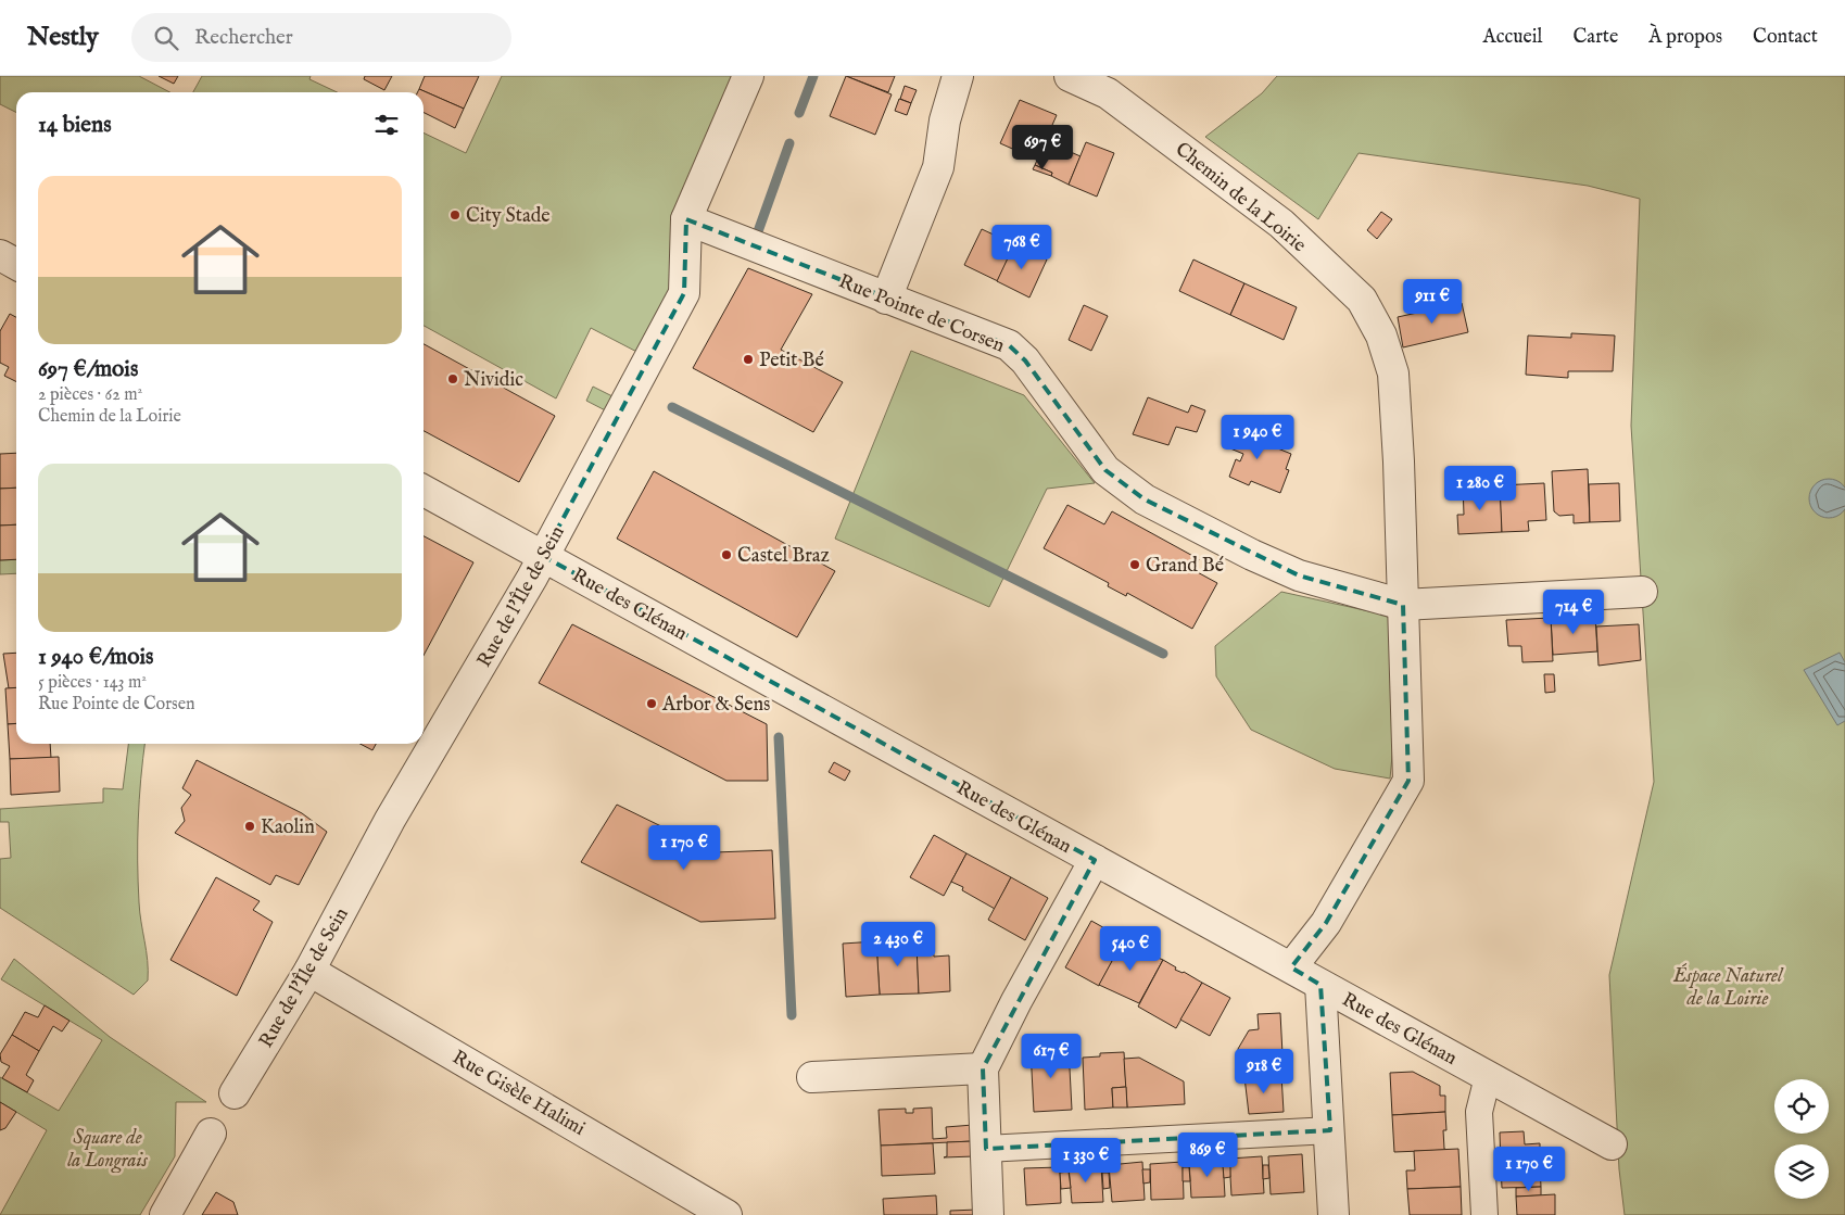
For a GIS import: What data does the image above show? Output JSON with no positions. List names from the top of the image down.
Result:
{
  "streets": {
    "street": [
      "Chemin de la Loirie",
      "Rue Pointe de Corsen",
      "Rue de l'Île de Sein",
      "Rue des Glénan",
      "Rue Gisèle Halimi"
    ]
  },
  "crossings": [
    ["Chemin de la Loirie", "Rue Pointe de Corsen"],
    ["Chemin de la Loirie", "Rue des Glénan"],
    ["Rue Pointe de Corsen", "Rue de l'Île de Sein"],
    ["Rue de l'Île de Sein", "Rue des Glénan"],
    ["Rue de l'Île de Sein", "Rue Gisèle Halimi"]
  ],
  "parks": ["Éspace Naturel de la Loirie", "Square de la Longrais"],
  "places": [
    "City Stade",
    "Petit Bé",
    "Nividic",
    "Castel Braz",
    "Grand Bé",
    "Arbor & Sens",
    "Kaolin"
  ],
  "page": {
    "header": "Nestly",
    "search": "Rechercher",
    "nav": [
      "Accueil",
      "Carte",
      "À propos",
      "Contact"
    ],
    "heading": "14 biens",
    "price": [
      "697 €",
      "768 €",
      "911 €",
      "1 940 €",
      "1 280 €",
      "714 €",
      "1 170 €",
      "2 430 €",
      "540 €",
      "617 €",
      "918 €",
      "869 €",
      "1 330 €",
      "1 170 €"
    ],
    "list": [
      {
        "name": "697 €/mois",
        "note": "2 pièces · 62 m² · Chemin de la Loirie"
      },
      {
        "name": "1 940 €/mois",
        "note": "5 pièces · 143 m² · Rue Pointe de Corsen"
      }
    ]
  }
}
